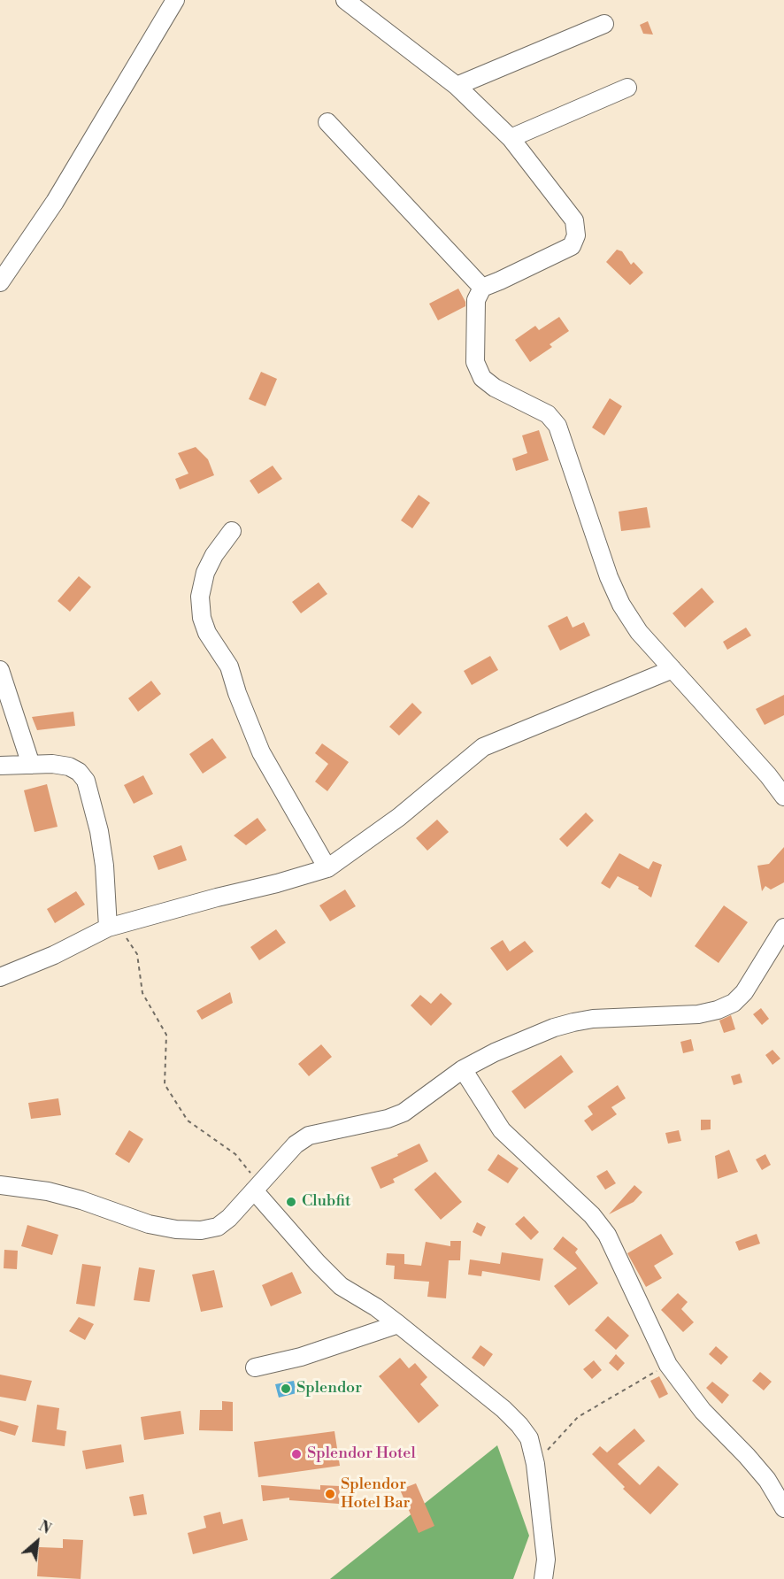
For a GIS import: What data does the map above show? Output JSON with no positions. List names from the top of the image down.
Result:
{
  "places": [
    "Clubfit",
    "Splendor",
    "Splendor Hotel",
    "Splendor Hotel Bar"
  ],
  "north": "top right"
}
